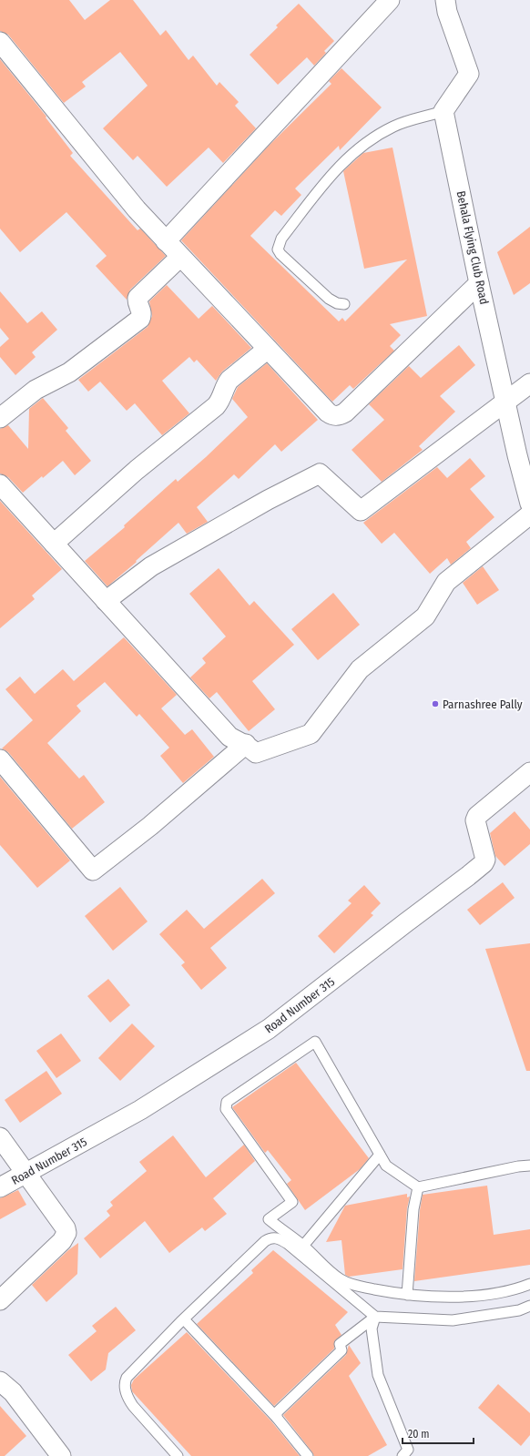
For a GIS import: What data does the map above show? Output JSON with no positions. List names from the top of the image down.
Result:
{
  "streets": {
    "street": ["Behala Flying Club Road", "Road Number 315"]
  },
  "places": ["Parnashree Pally"],
  "scale_bar": "20 m"
}
